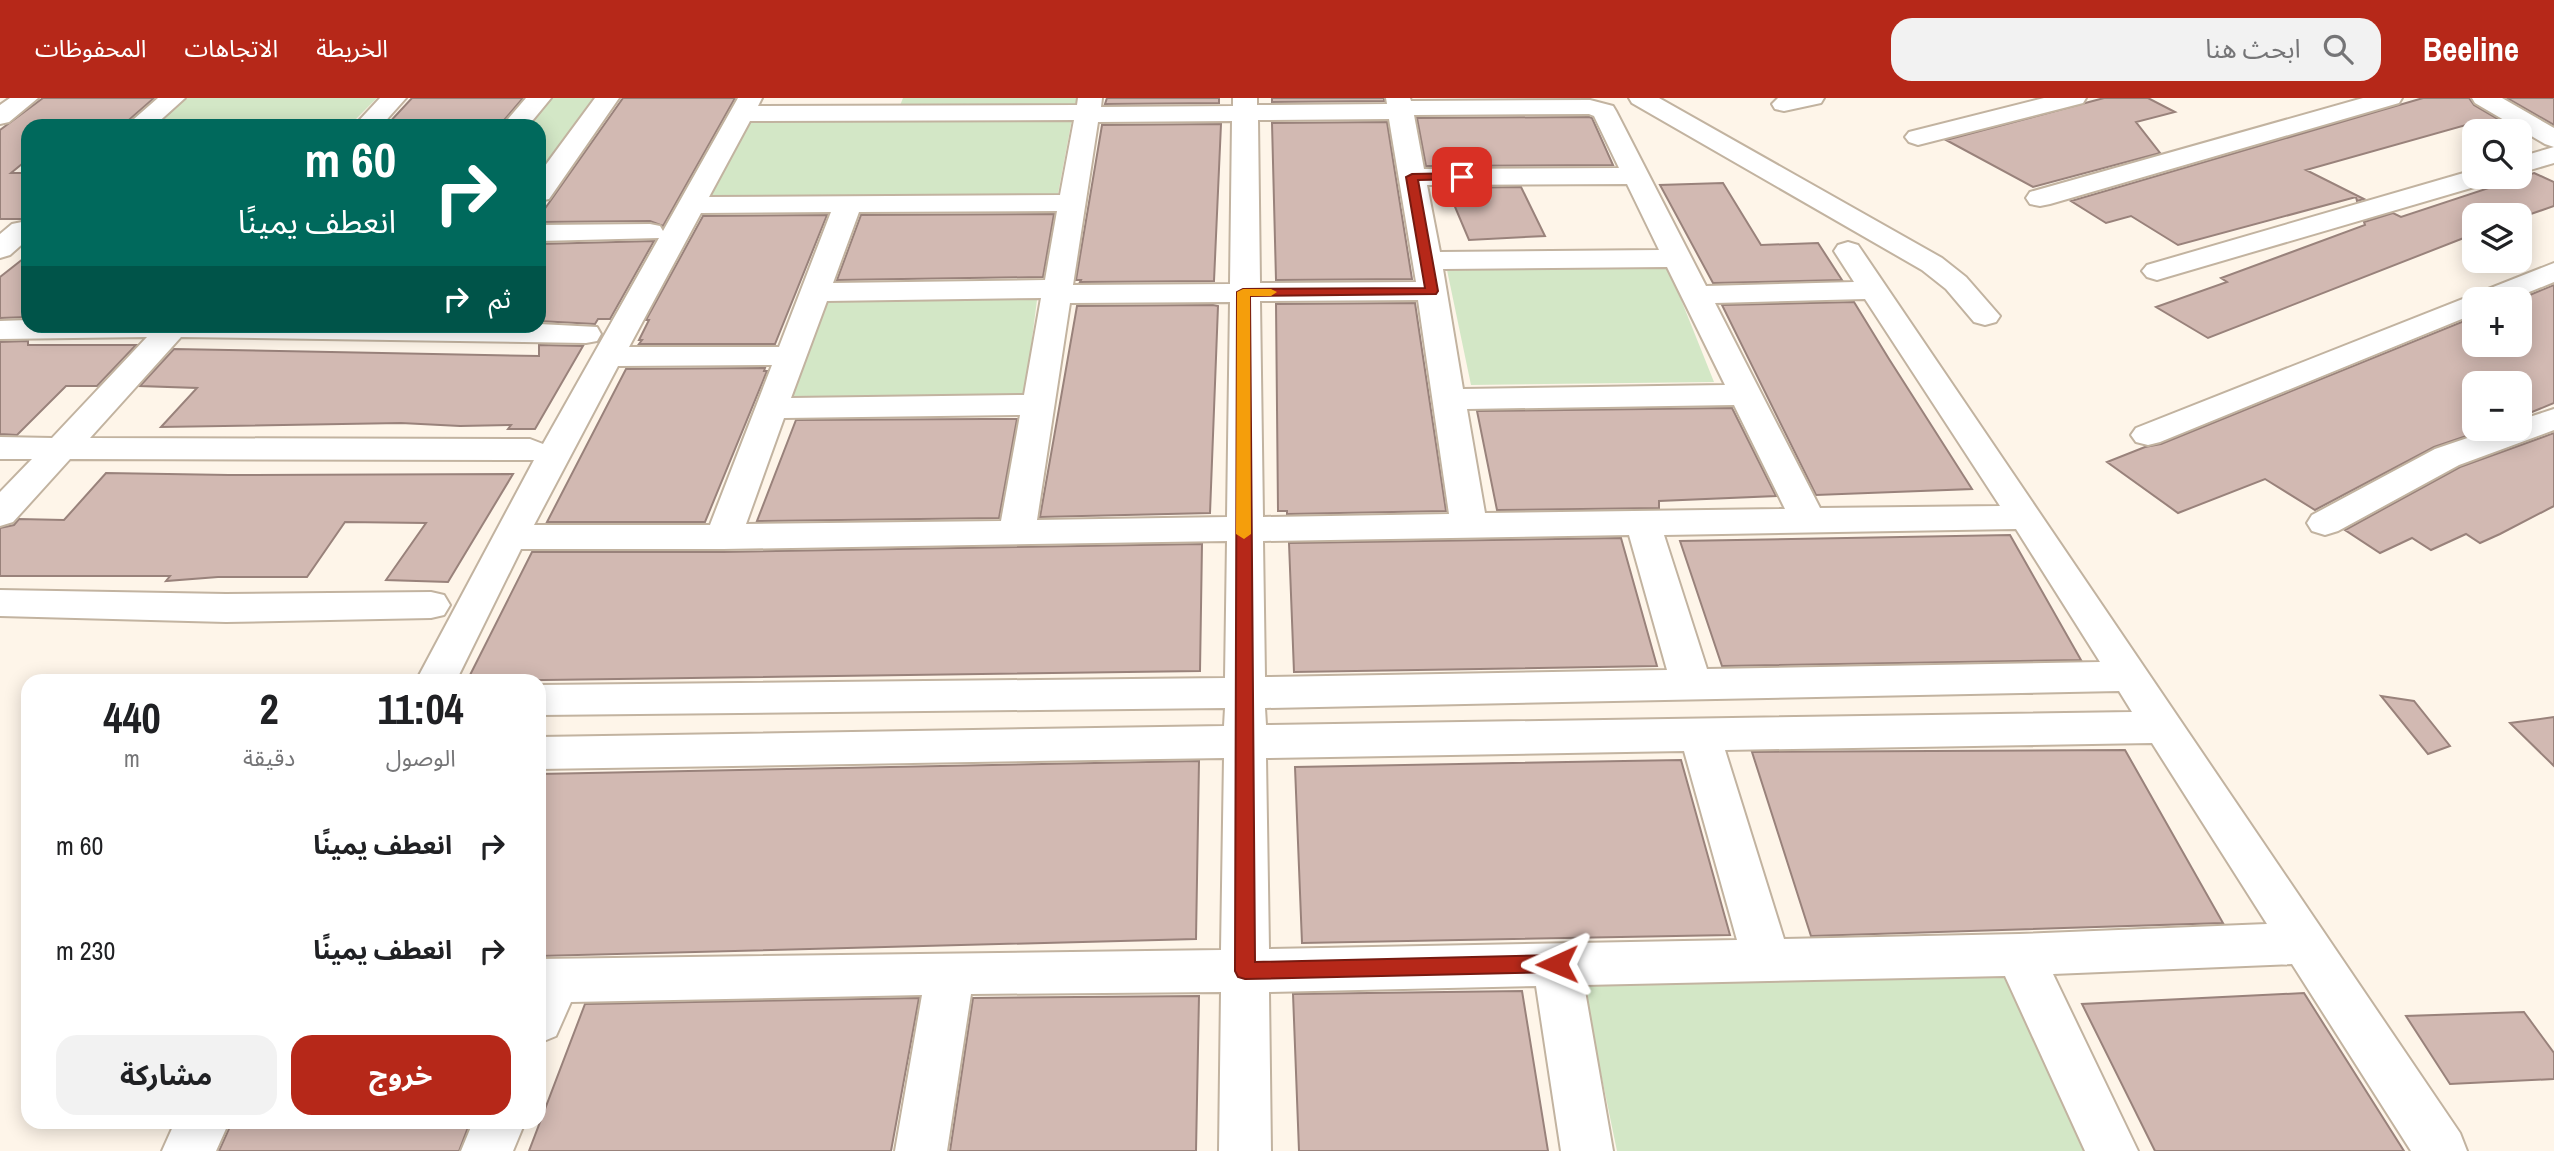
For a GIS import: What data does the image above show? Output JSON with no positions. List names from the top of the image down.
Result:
{
  "page": {
    "header": "Beeline",
    "search": "ابحث هنا",
    "nav": ["الخريطة", "الاتجاهات", "المحفوظات"],
    "map_buttons": ["+", "−"],
    "turn": ["60 m", "انعطف يمينًا"],
    "then": "ثم",
    "eta": [
      "11:04",
      "الوصول",
      "2",
      "دقيقة",
      "440",
      "m"
    ],
    "list": [
      {
        "name": "انعطف يمينًا",
        "value": "60 m"
      },
      {
        "name": "انعطف يمينًا",
        "value": "230 m"
      }
    ],
    "buttons": ["خروج", "مشاركة"]
  }
}
